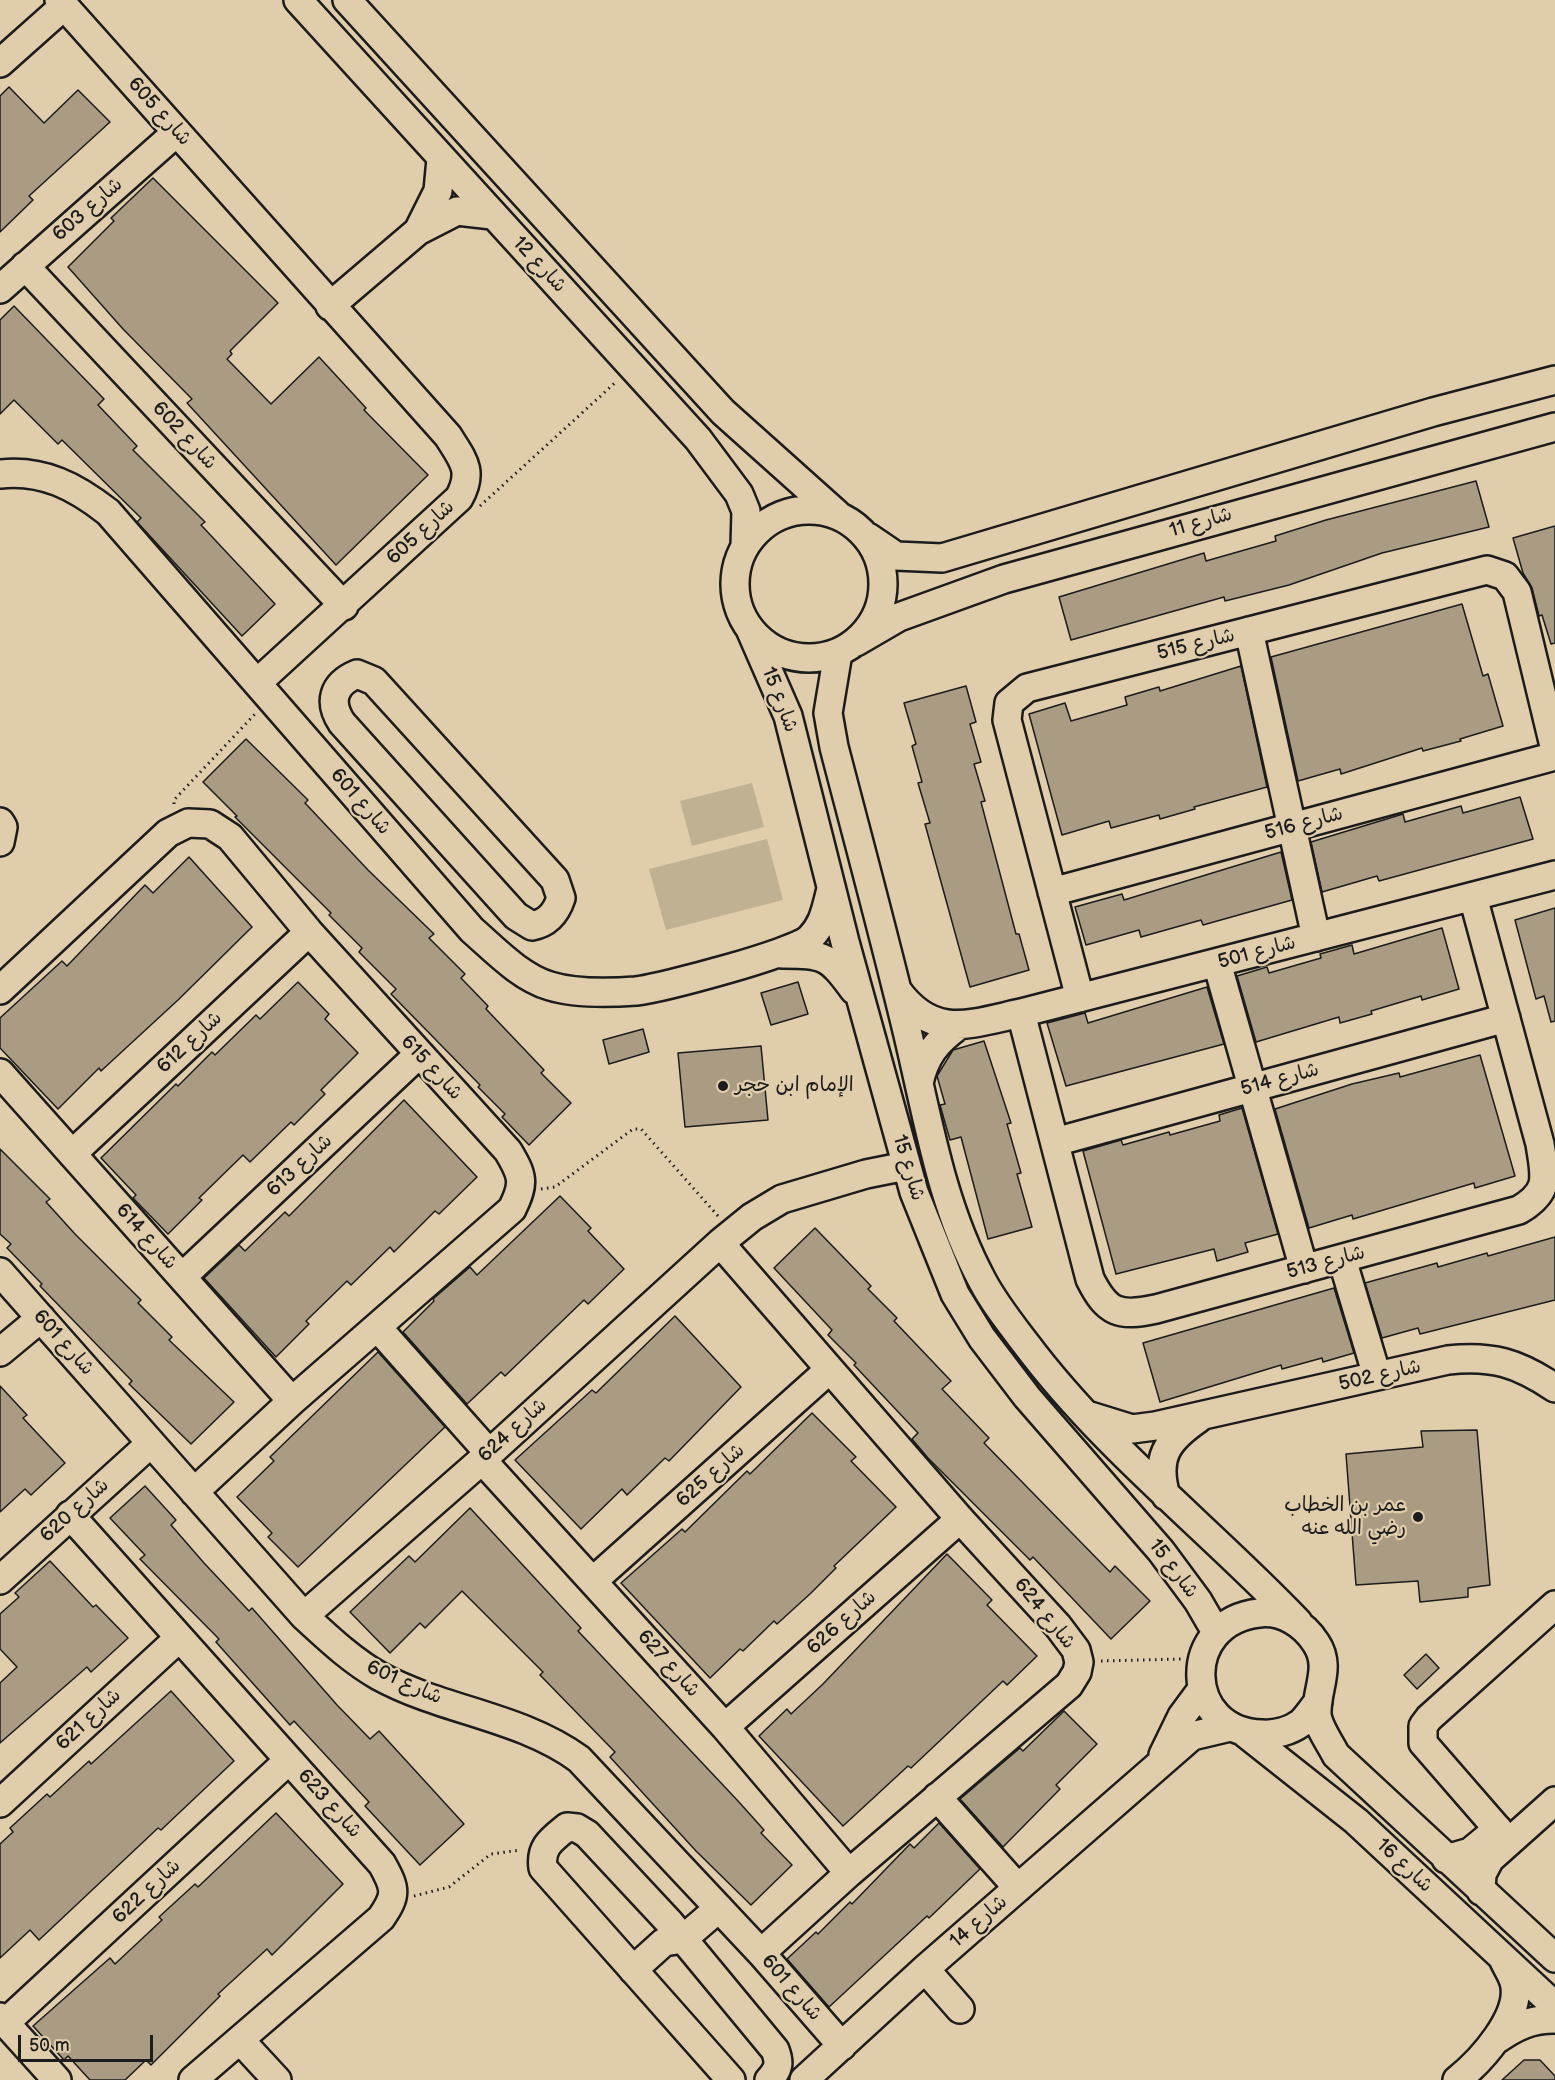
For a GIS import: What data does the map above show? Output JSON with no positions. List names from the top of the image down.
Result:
{
  "streets": {
    "street": [
      "شارع 605",
      "شارع 603",
      "شارع 12",
      "شارع 602",
      "شارع 11",
      "شارع 515",
      "شارع 15",
      "شارع 601",
      "شارع 516",
      "شارع 501",
      "شارع 612",
      "شارع 615",
      "شارع 514",
      "شارع 613",
      "شارع 614",
      "شارع 513",
      "شارع 502",
      "شارع 624",
      "شارع 625",
      "شارع 620",
      "شارع 626",
      "شارع 627",
      "شارع 621",
      "شارع 623",
      "شارع 16",
      "شارع 622",
      "شارع 14"
    ]
  },
  "crossings": [
    ["شارع 605", "شارع 603"],
    ["شارع 605", "شارع 602"],
    ["شارع 605", "شارع 601"],
    ["شارع 603", "شارع 602"],
    ["شارع 12", "شارع 11"],
    ["شارع 12", "شارع 15"],
    ["شارع 11", "شارع 15"],
    ["شارع 515", "شارع 516"],
    ["شارع 515", "شارع 501"],
    ["شارع 15", "شارع 601"],
    ["شارع 15", "شارع 501"],
    ["شارع 15", "شارع 502"],
    ["شارع 15", "شارع 624"],
    ["شارع 15", "شارع 16"],
    ["شارع 15", "شارع 14"],
    ["شارع 601", "شارع 624"],
    ["شارع 601", "شارع 620"],
    ["شارع 601", "شارع 14"],
    ["شارع 501", "شارع 513"],
    ["شارع 612", "شارع 615"],
    ["شارع 612", "شارع 614"],
    ["شارع 615", "شارع 613"],
    ["شارع 514", "شارع 513"],
    ["شارع 613", "شارع 614"],
    ["شارع 624", "شارع 625"],
    ["شارع 624", "شارع 626"],
    ["شارع 624", "شارع 627"],
    ["شارع 625", "شارع 627"],
    ["شارع 620", "شارع 623"],
    ["شارع 626", "شارع 627"],
    ["شارع 621", "شارع 623"],
    ["شارع 623", "شارع 622"],
    ["شارع 16", "شارع 14"]
  ],
  "places": ["الإمام ابن حجر", "عمر بن الخطاب رضي الله عنه"],
  "scale_bar": "50 m"
}
